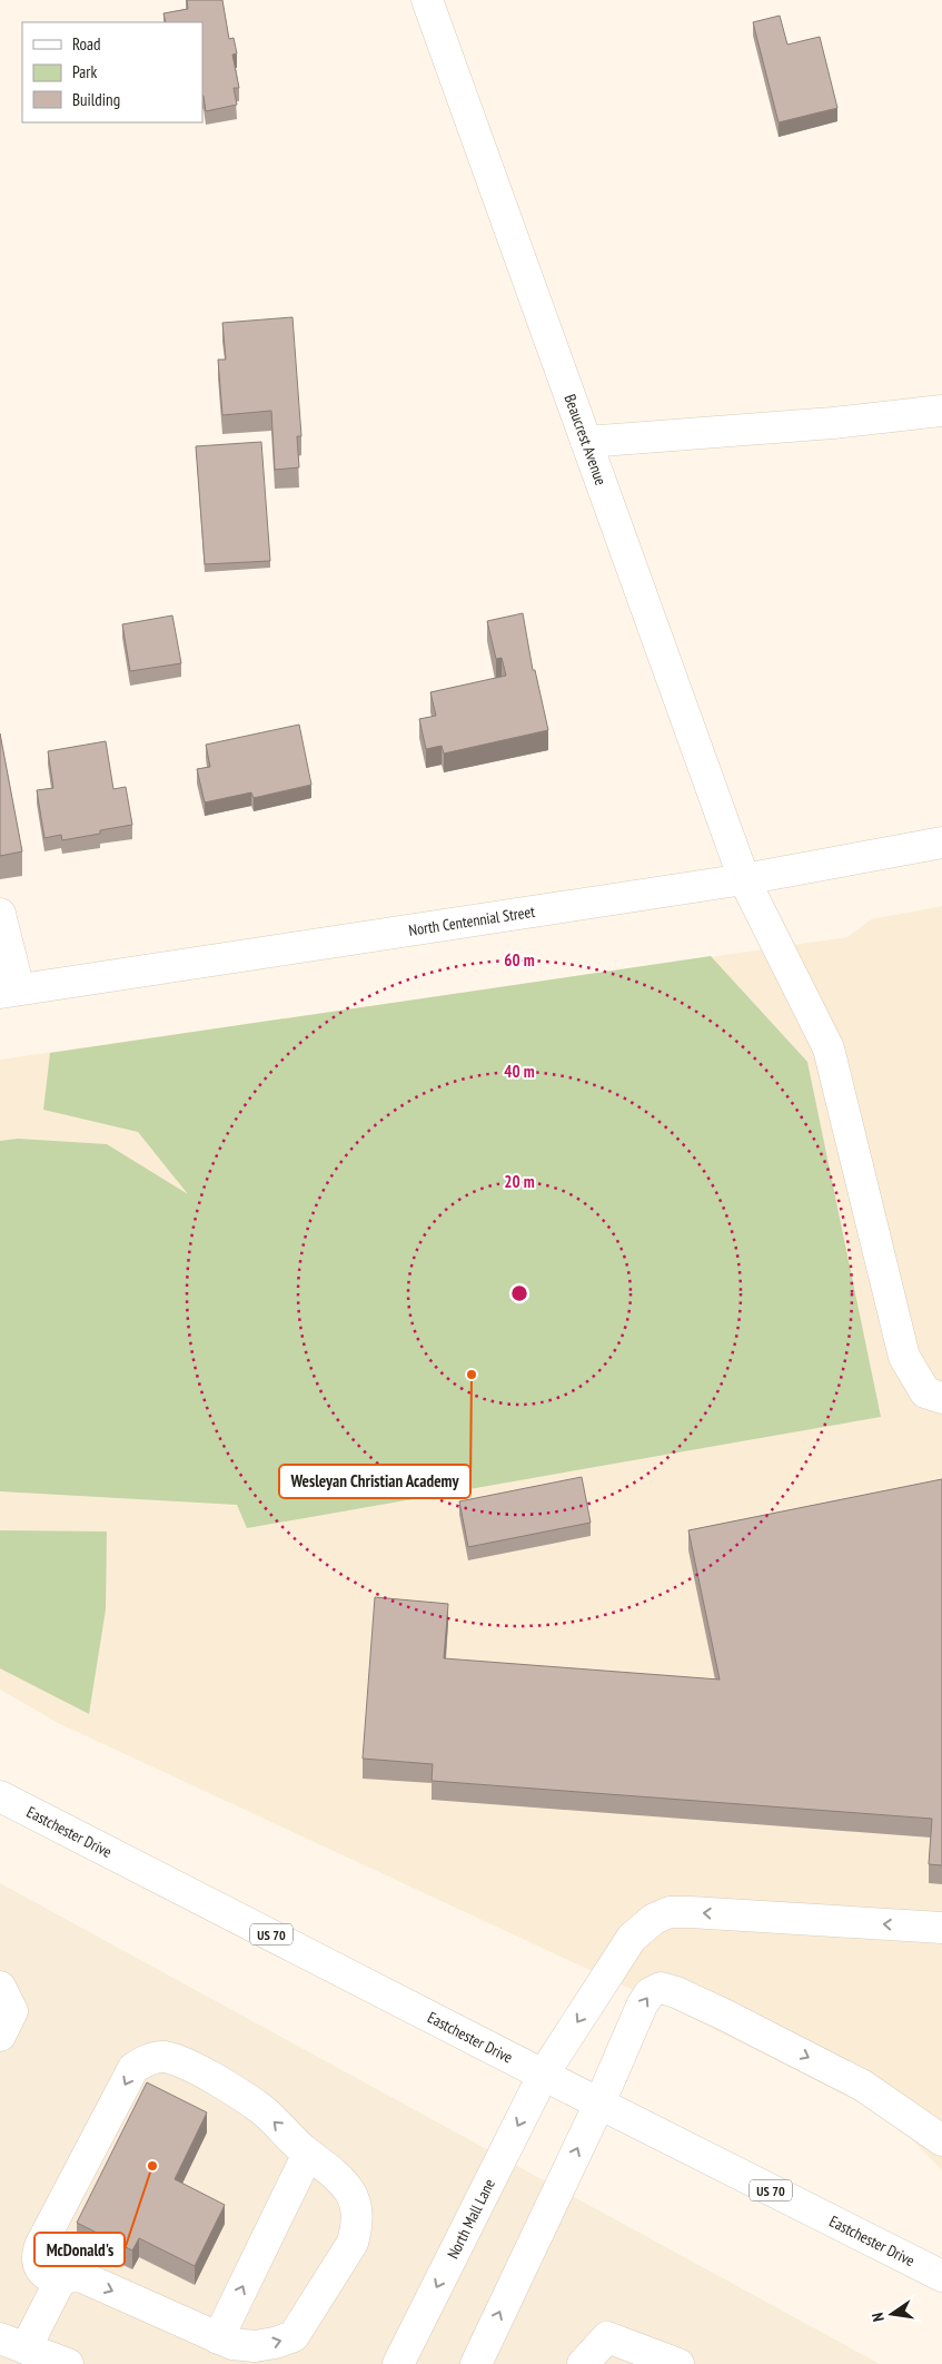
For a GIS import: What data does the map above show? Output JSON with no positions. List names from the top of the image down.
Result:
{
  "streets": {
    "main road": [
      "Beaucrest Avenue",
      "North Centennial Street",
      "Eastchester Drive",
      "US 70",
      "North Mall Lane"
    ]
  },
  "crossings": [
    ["Beaucrest Avenue", "North Centennial Street"],
    ["Eastchester Drive", "North Mall Lane"]
  ],
  "one_way": ["North Mall Lane"],
  "places": ["Wesleyan Christian Academy", "McDonald's"],
  "legend": ["Road", "Park", "Building"],
  "north": "left",
  "rings": ["60 m", "40 m", "20 m"]
}
